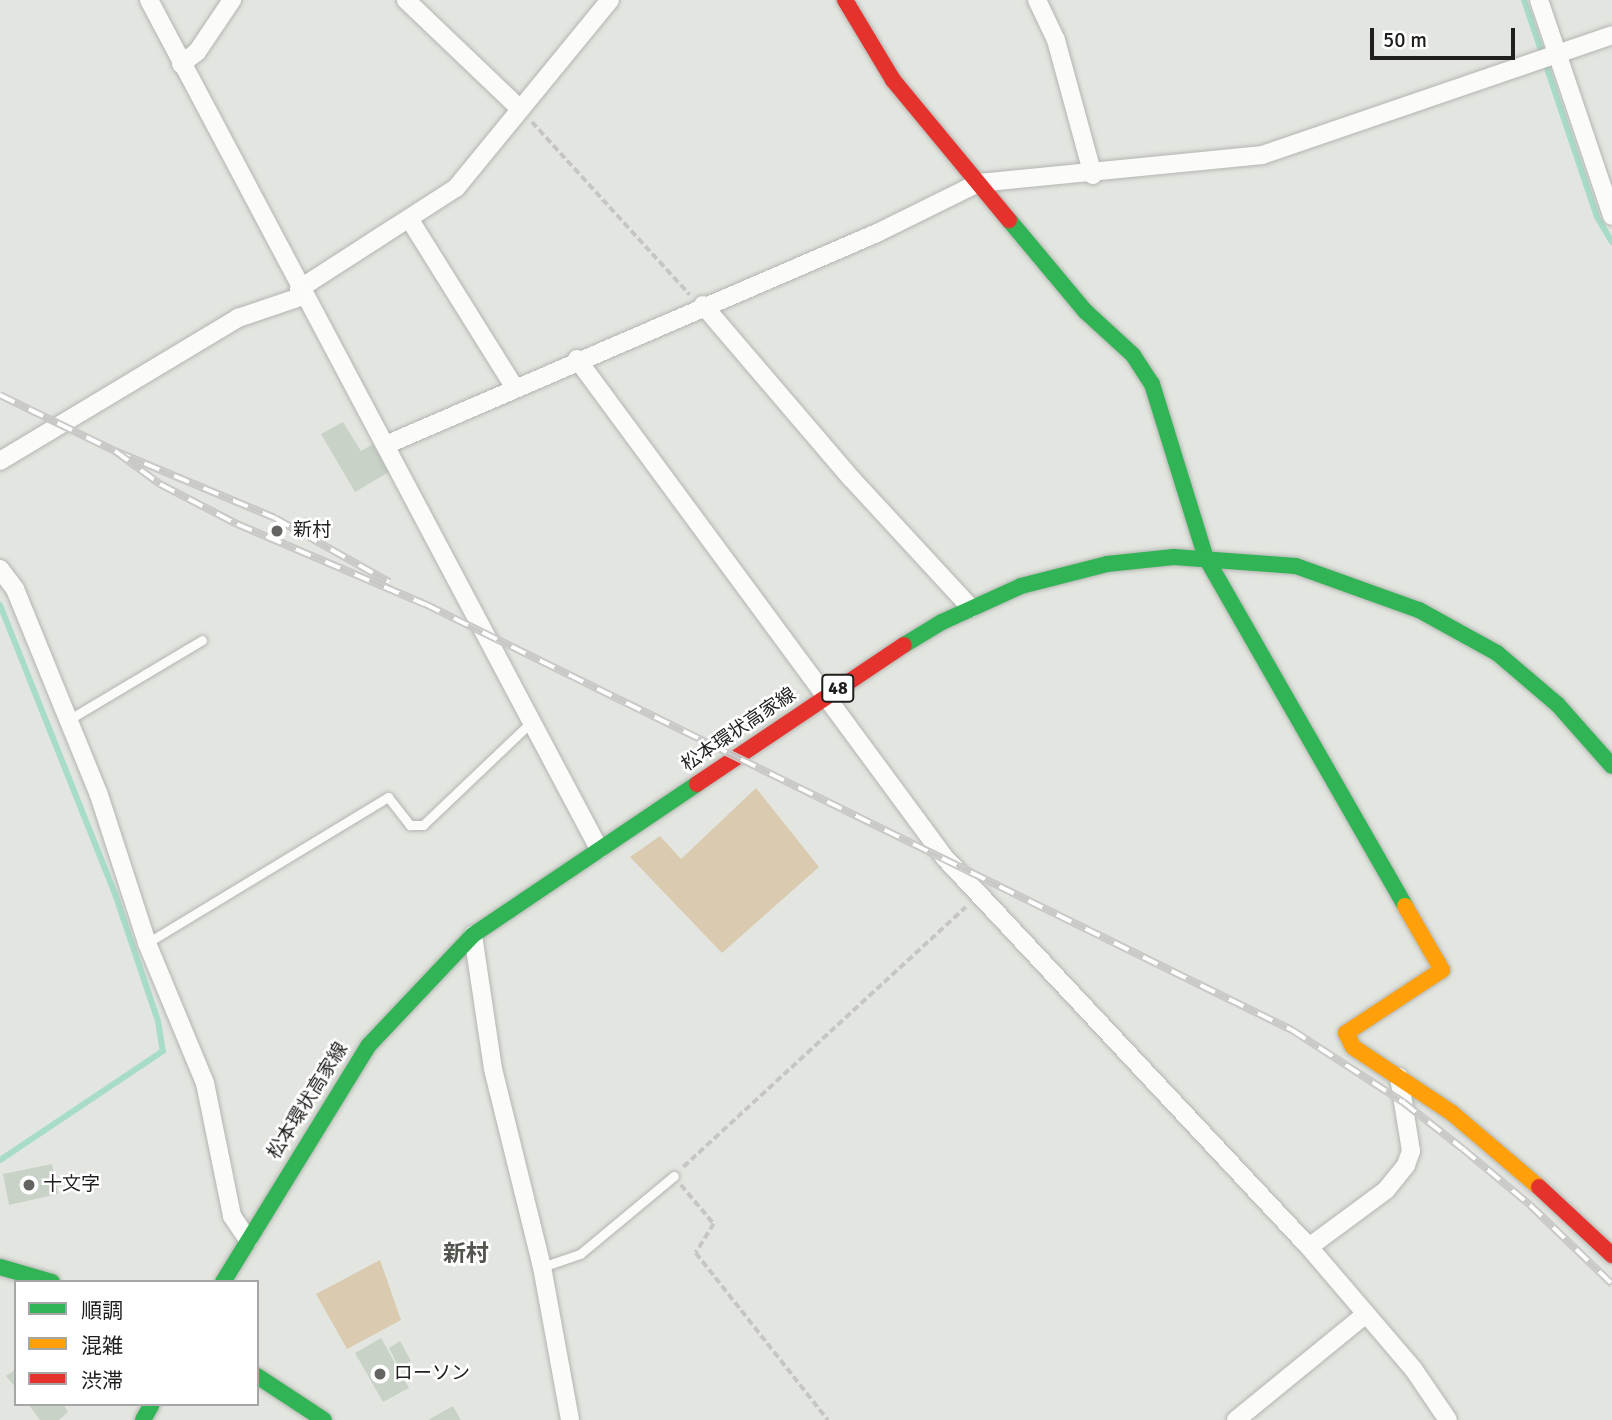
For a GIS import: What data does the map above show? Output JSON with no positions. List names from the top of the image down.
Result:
{
  "streets": {
    "main road": ["48", "松本環状高家線"]
  },
  "districts": ["新村"],
  "places": ["新村", "十文字", "ローソン"],
  "legend": ["順調", "混雑", "渋滞"],
  "scale_bar": "50 m"
}
